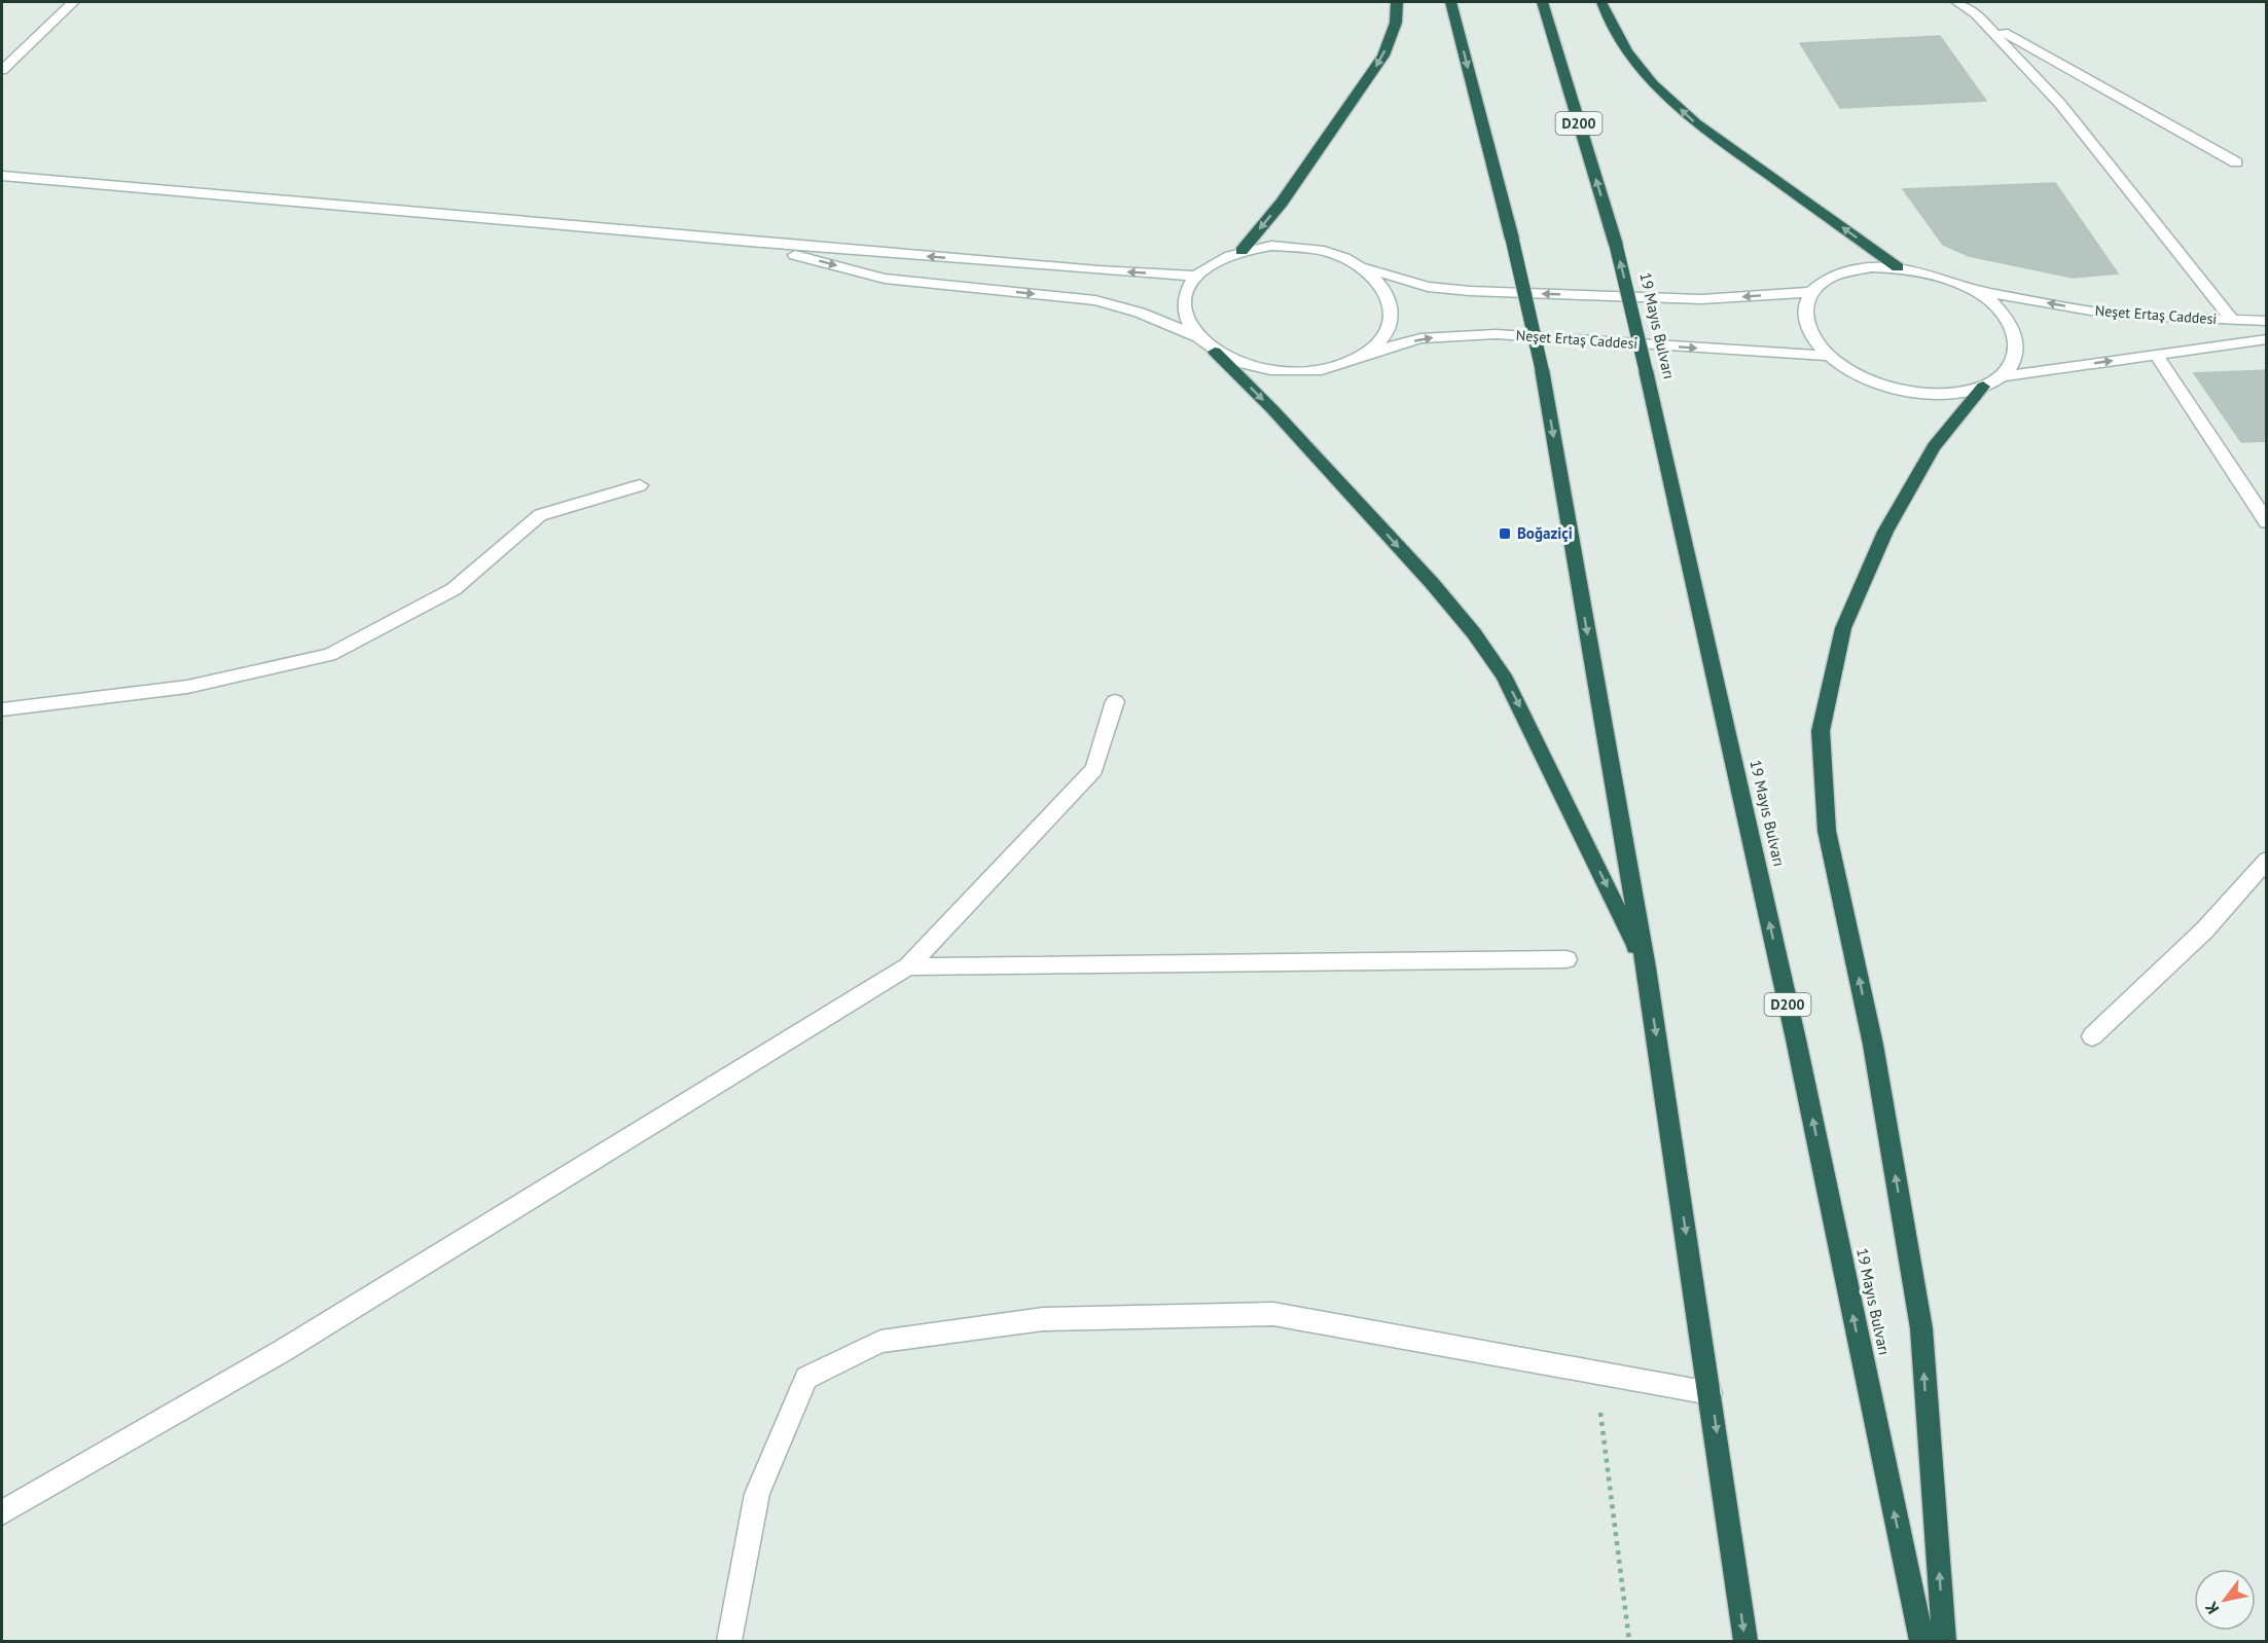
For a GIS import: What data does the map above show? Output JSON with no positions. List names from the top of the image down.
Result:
{
  "streets": {
    "highway": ["D200", "19 Mayıs Bulvarı"],
    "street": ["Neşet Ertaş Caddesi"]
  },
  "places": {
    "transit": ["Boğaziçi"]
  },
  "north": "bottom left"
}
